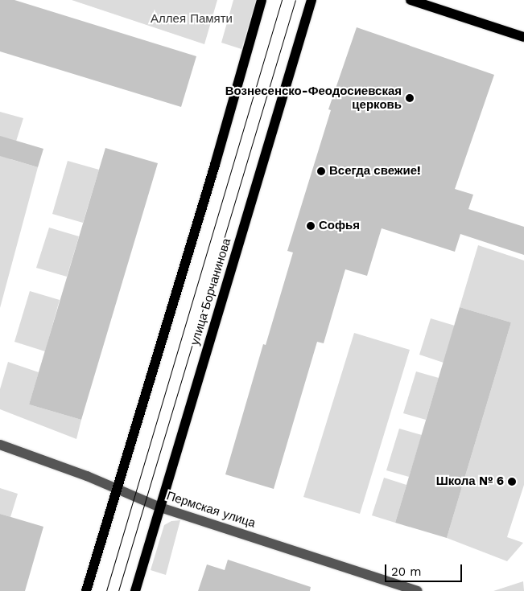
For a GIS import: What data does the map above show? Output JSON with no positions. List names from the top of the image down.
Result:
{
  "streets": {
    "main road": ["улица Борчанинова"],
    "street": ["Пермская улица"]
  },
  "crossings": [
    ["улица Борчанинова", "Пермская улица"]
  ],
  "parks": ["Аллея Памяти"],
  "places": [
    "Вознесенско-Феодосиевская церковь",
    "Всегда свежие!",
    "Софья",
    "Школа № 6"
  ],
  "scale_bar": "20 m"
}
